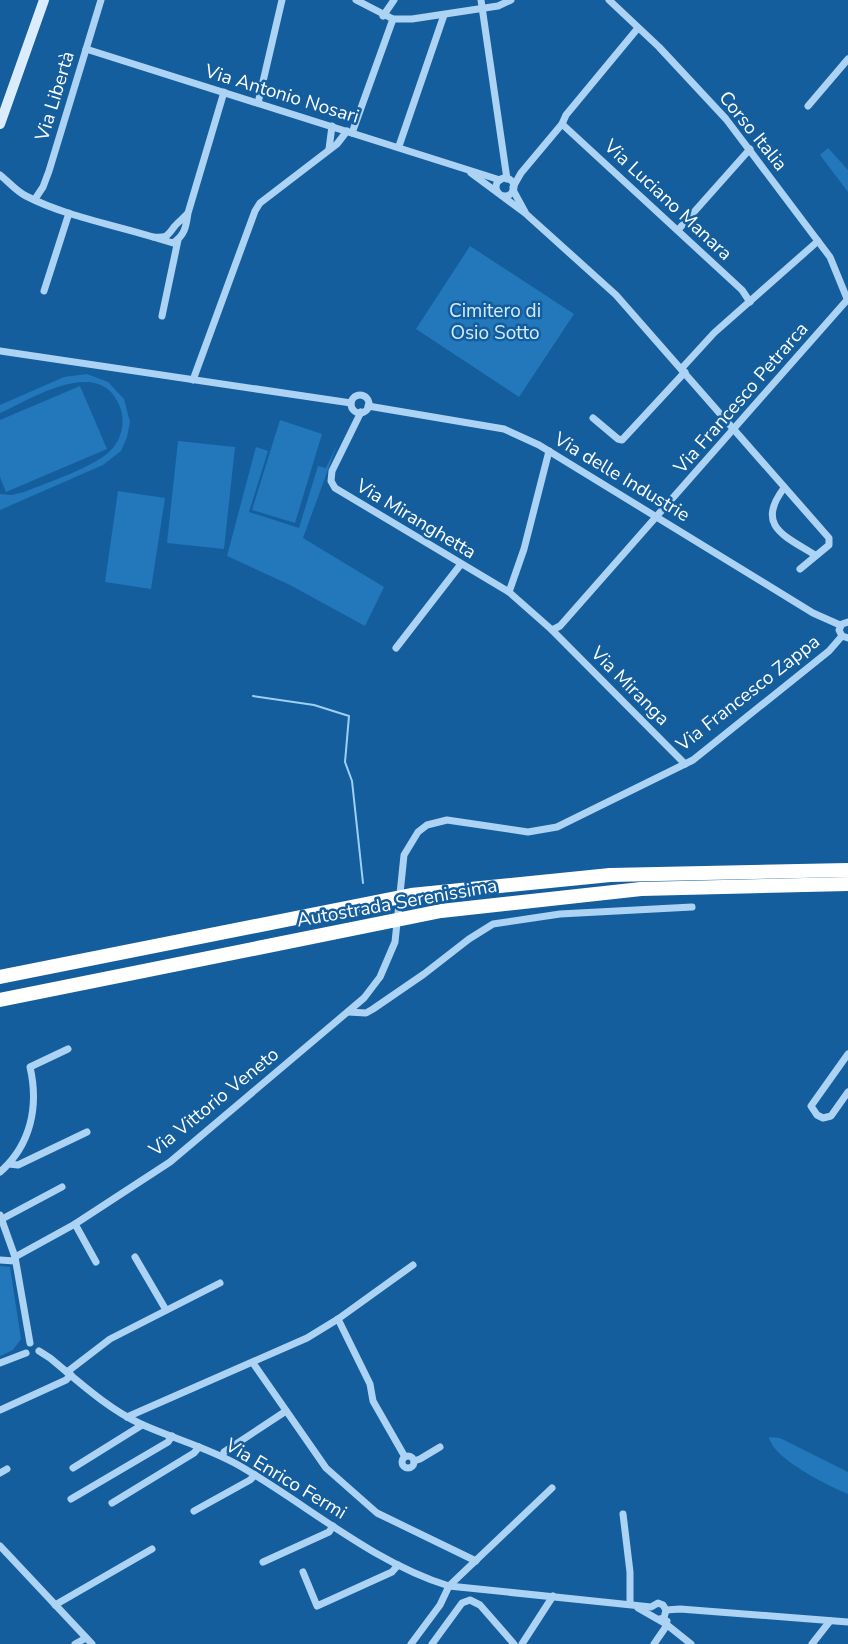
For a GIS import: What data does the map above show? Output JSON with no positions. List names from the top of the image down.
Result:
{
  "streets": {
    "highway": ["Autostrada Serenissima"],
    "street": [
      "Via Antonio Nosari",
      "Via Libertà",
      "Corso Italia",
      "Via Luciano Manara",
      "Via Francesco Petrarca",
      "Via delle Industrie",
      "Via Miranghetta",
      "Via Miranga",
      "Via Francesco Zappa",
      "Via Vittorio Veneto",
      "Via Enrico Fermi"
    ]
  },
  "crossings": [
    ["Via Antonio Nosari", "Via Libertà"],
    ["Corso Italia", "Via Francesco Petrarca"],
    ["Via Francesco Petrarca", "Via delle Industrie"],
    ["Via delle Industrie", "Via Miranghetta"],
    ["Via delle Industrie", "Via Francesco Zappa"],
    ["Via Miranghetta", "Via Miranga"],
    ["Via Miranga", "Via Francesco Zappa"],
    ["Via Francesco Zappa", "Via Vittorio Veneto"]
  ],
  "parks": ["Cimitero di Osio Sotto"]
}
